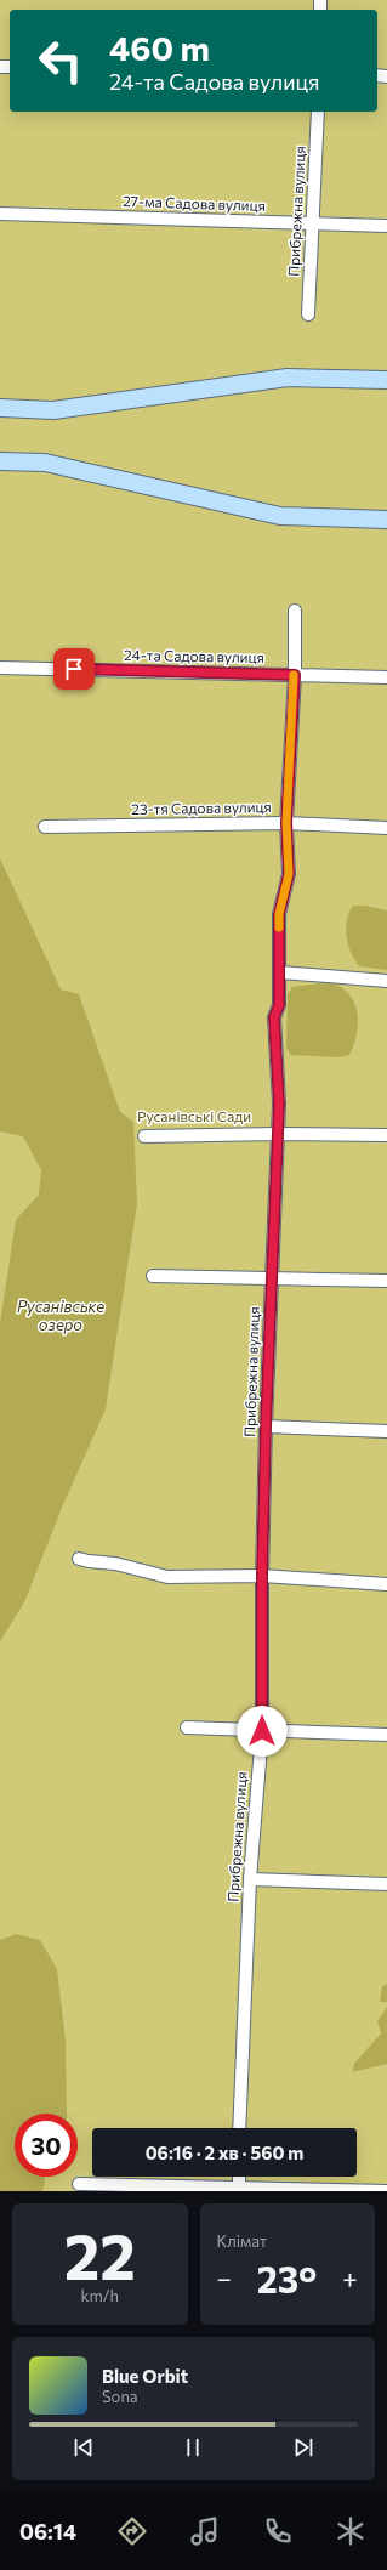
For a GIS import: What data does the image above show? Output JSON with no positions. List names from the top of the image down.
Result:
{
  "streets": {
    "street": [
      "27-ма Садова вулиця",
      "Прибрежна вулиця",
      "24-та Садова вулиця",
      "23-тя Садова вулиця"
    ]
  },
  "crossings": [
    ["27-ма Садова вулиця", "Прибрежна вулиця"],
    ["Прибрежна вулиця", "24-та Садова вулиця"],
    ["Прибрежна вулиця", "23-тя Садова вулиця"]
  ],
  "water": ["Русанівське озеро"],
  "parks": ["Русанівські Сади"],
  "page": {
    "turn": ["460 m", "24-та Садова вулиця"],
    "limit": "30",
    "trip": "06:16 · 2 хв · 560 m",
    "tile": [
      ["22", "km/h"],
      "Клімат"
    ],
    "heat": ["−", "23°", "+"],
    "song": ["Blue Orbit", "Sona"],
    "tabs": "06:14"
  }
}
